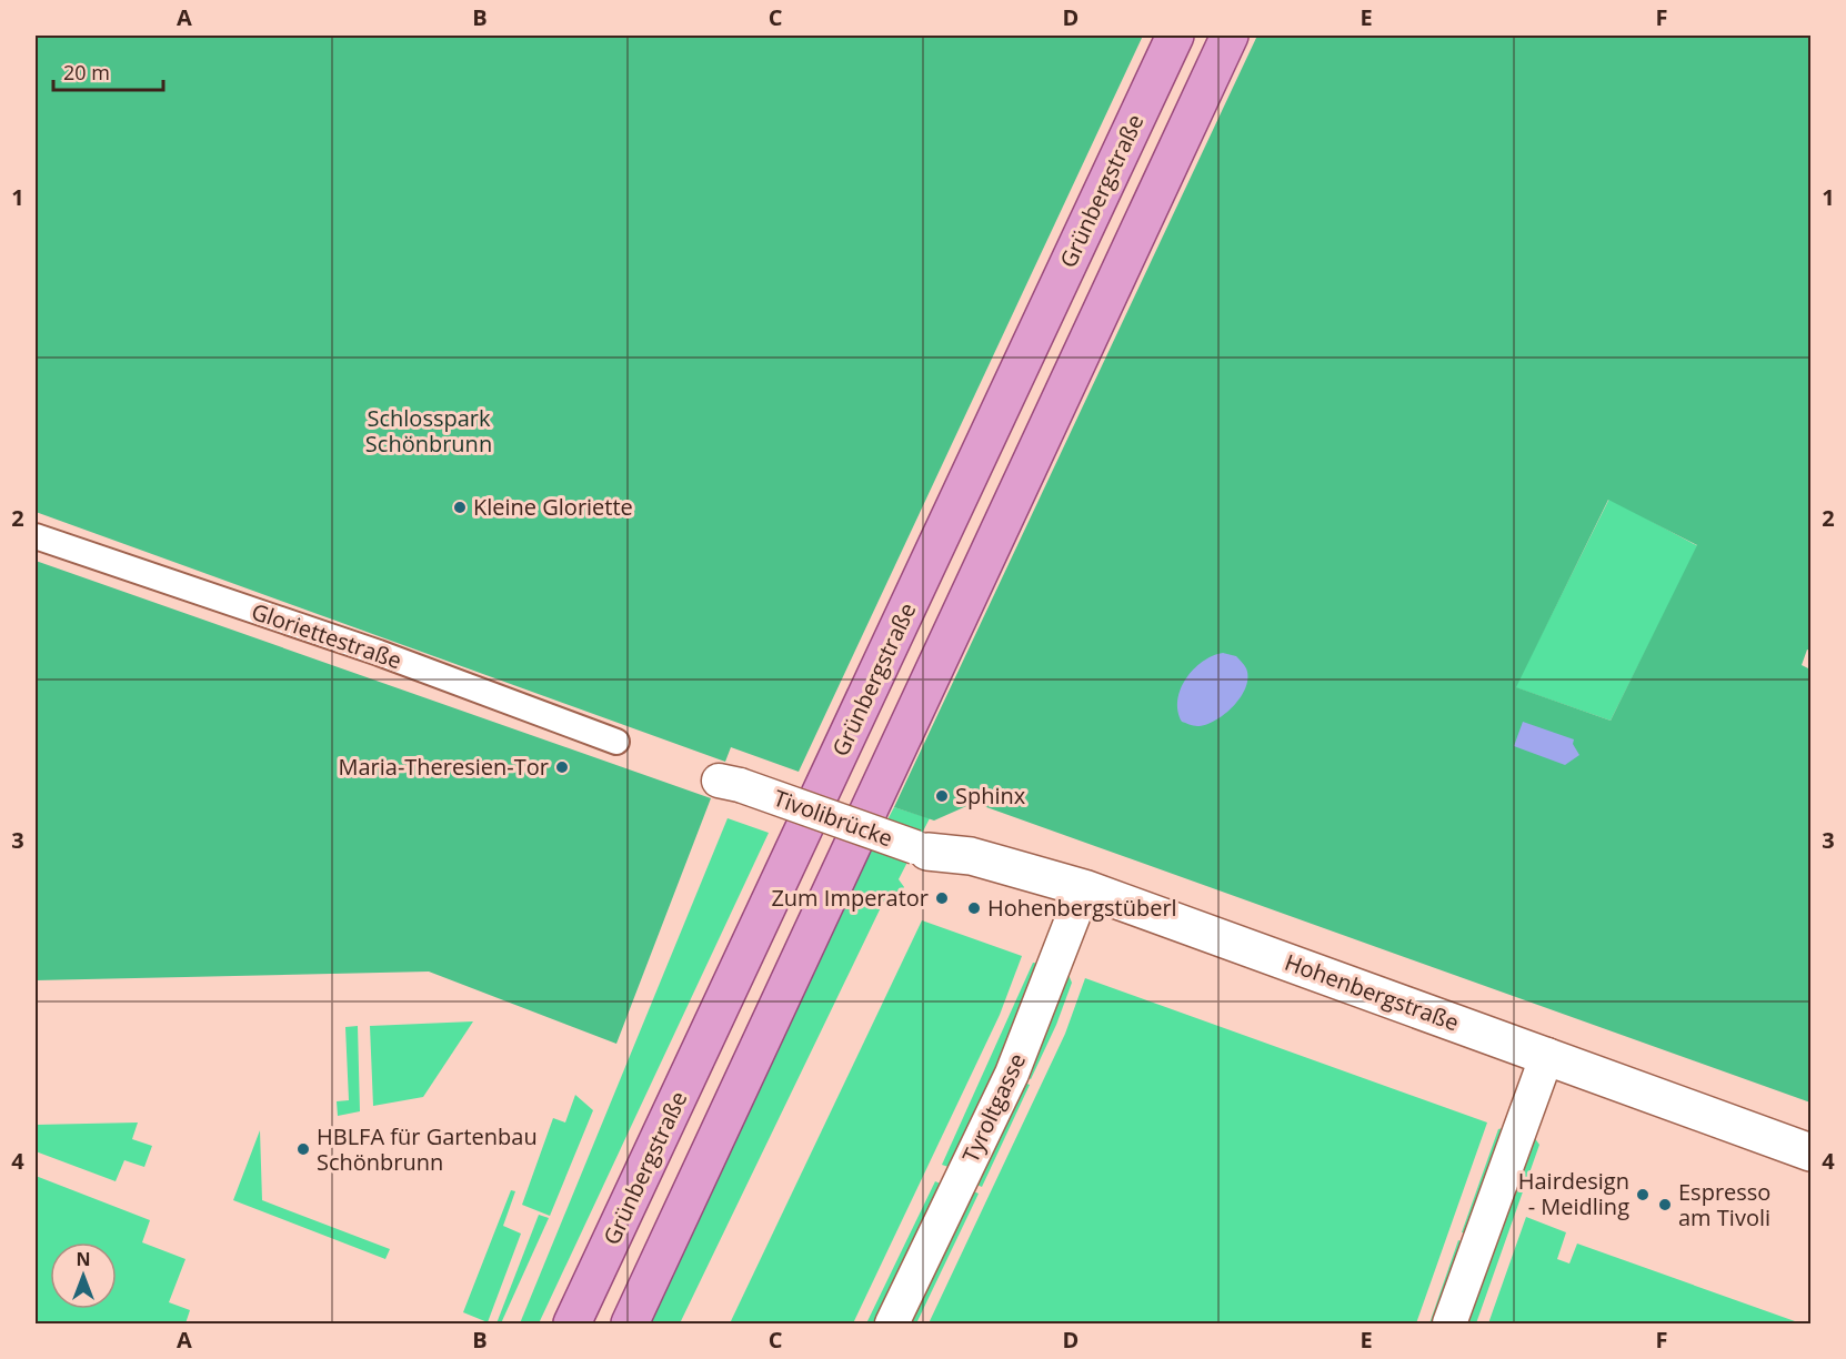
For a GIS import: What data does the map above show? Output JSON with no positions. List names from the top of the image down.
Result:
{
  "streets": {
    "main road": ["Grünbergstraße"],
    "street": [
      "Gloriettestraße",
      "Tivolibrücke",
      "Hohenbergstraße",
      "Tyroltgasse"
    ]
  },
  "crossings": [
    ["Tivolibrücke", "Hohenbergstraße"],
    ["Hohenbergstraße", "Tyroltgasse"]
  ],
  "parks": ["Schlosspark Schönbrunn"],
  "places": [
    "Kleine Gloriette",
    "Maria-Theresien-Tor",
    "Sphinx",
    "Zum Imperator",
    "Hohenbergstüberl",
    "HBLFA für Gartenbau Schönbrunn",
    "Hairdesign - Meidling",
    "Espresso am Tivoli"
  ],
  "scale_bar": "20 m",
  "north": "top",
  "grid": {
    "columns": [
      "A",
      "B",
      "C",
      "D",
      "E",
      "F"
    ],
    "rows": [
      "1",
      "2",
      "3",
      "4"
    ]
  }
}
